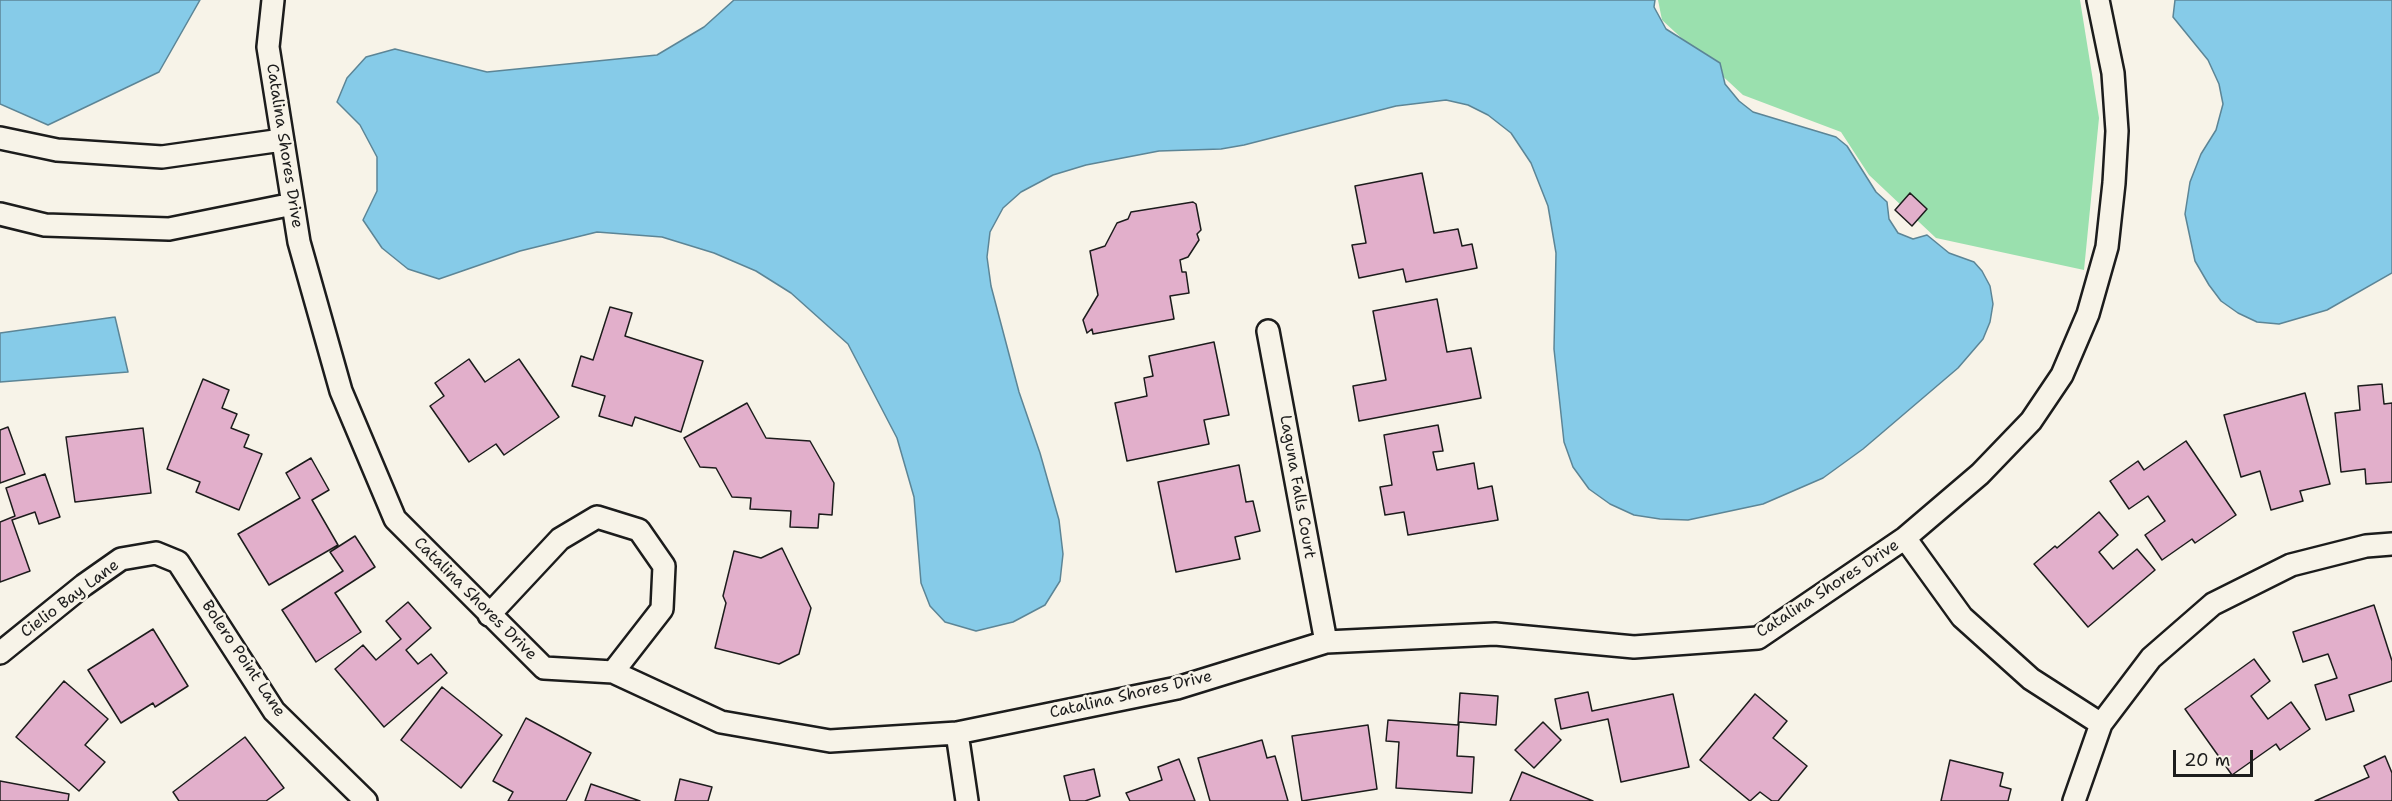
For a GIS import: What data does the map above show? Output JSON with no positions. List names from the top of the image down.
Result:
{
  "streets": {
    "street": [
      "Catalina Shores Drive",
      "Laguna Falls Court",
      "Cielio Bay Lane",
      "Bolero Point Lane"
    ]
  },
  "crossings": [
    ["Catalina Shores Drive", "Laguna Falls Court"],
    ["Cielio Bay Lane", "Bolero Point Lane"]
  ],
  "scale_bar": "20 m"
}
